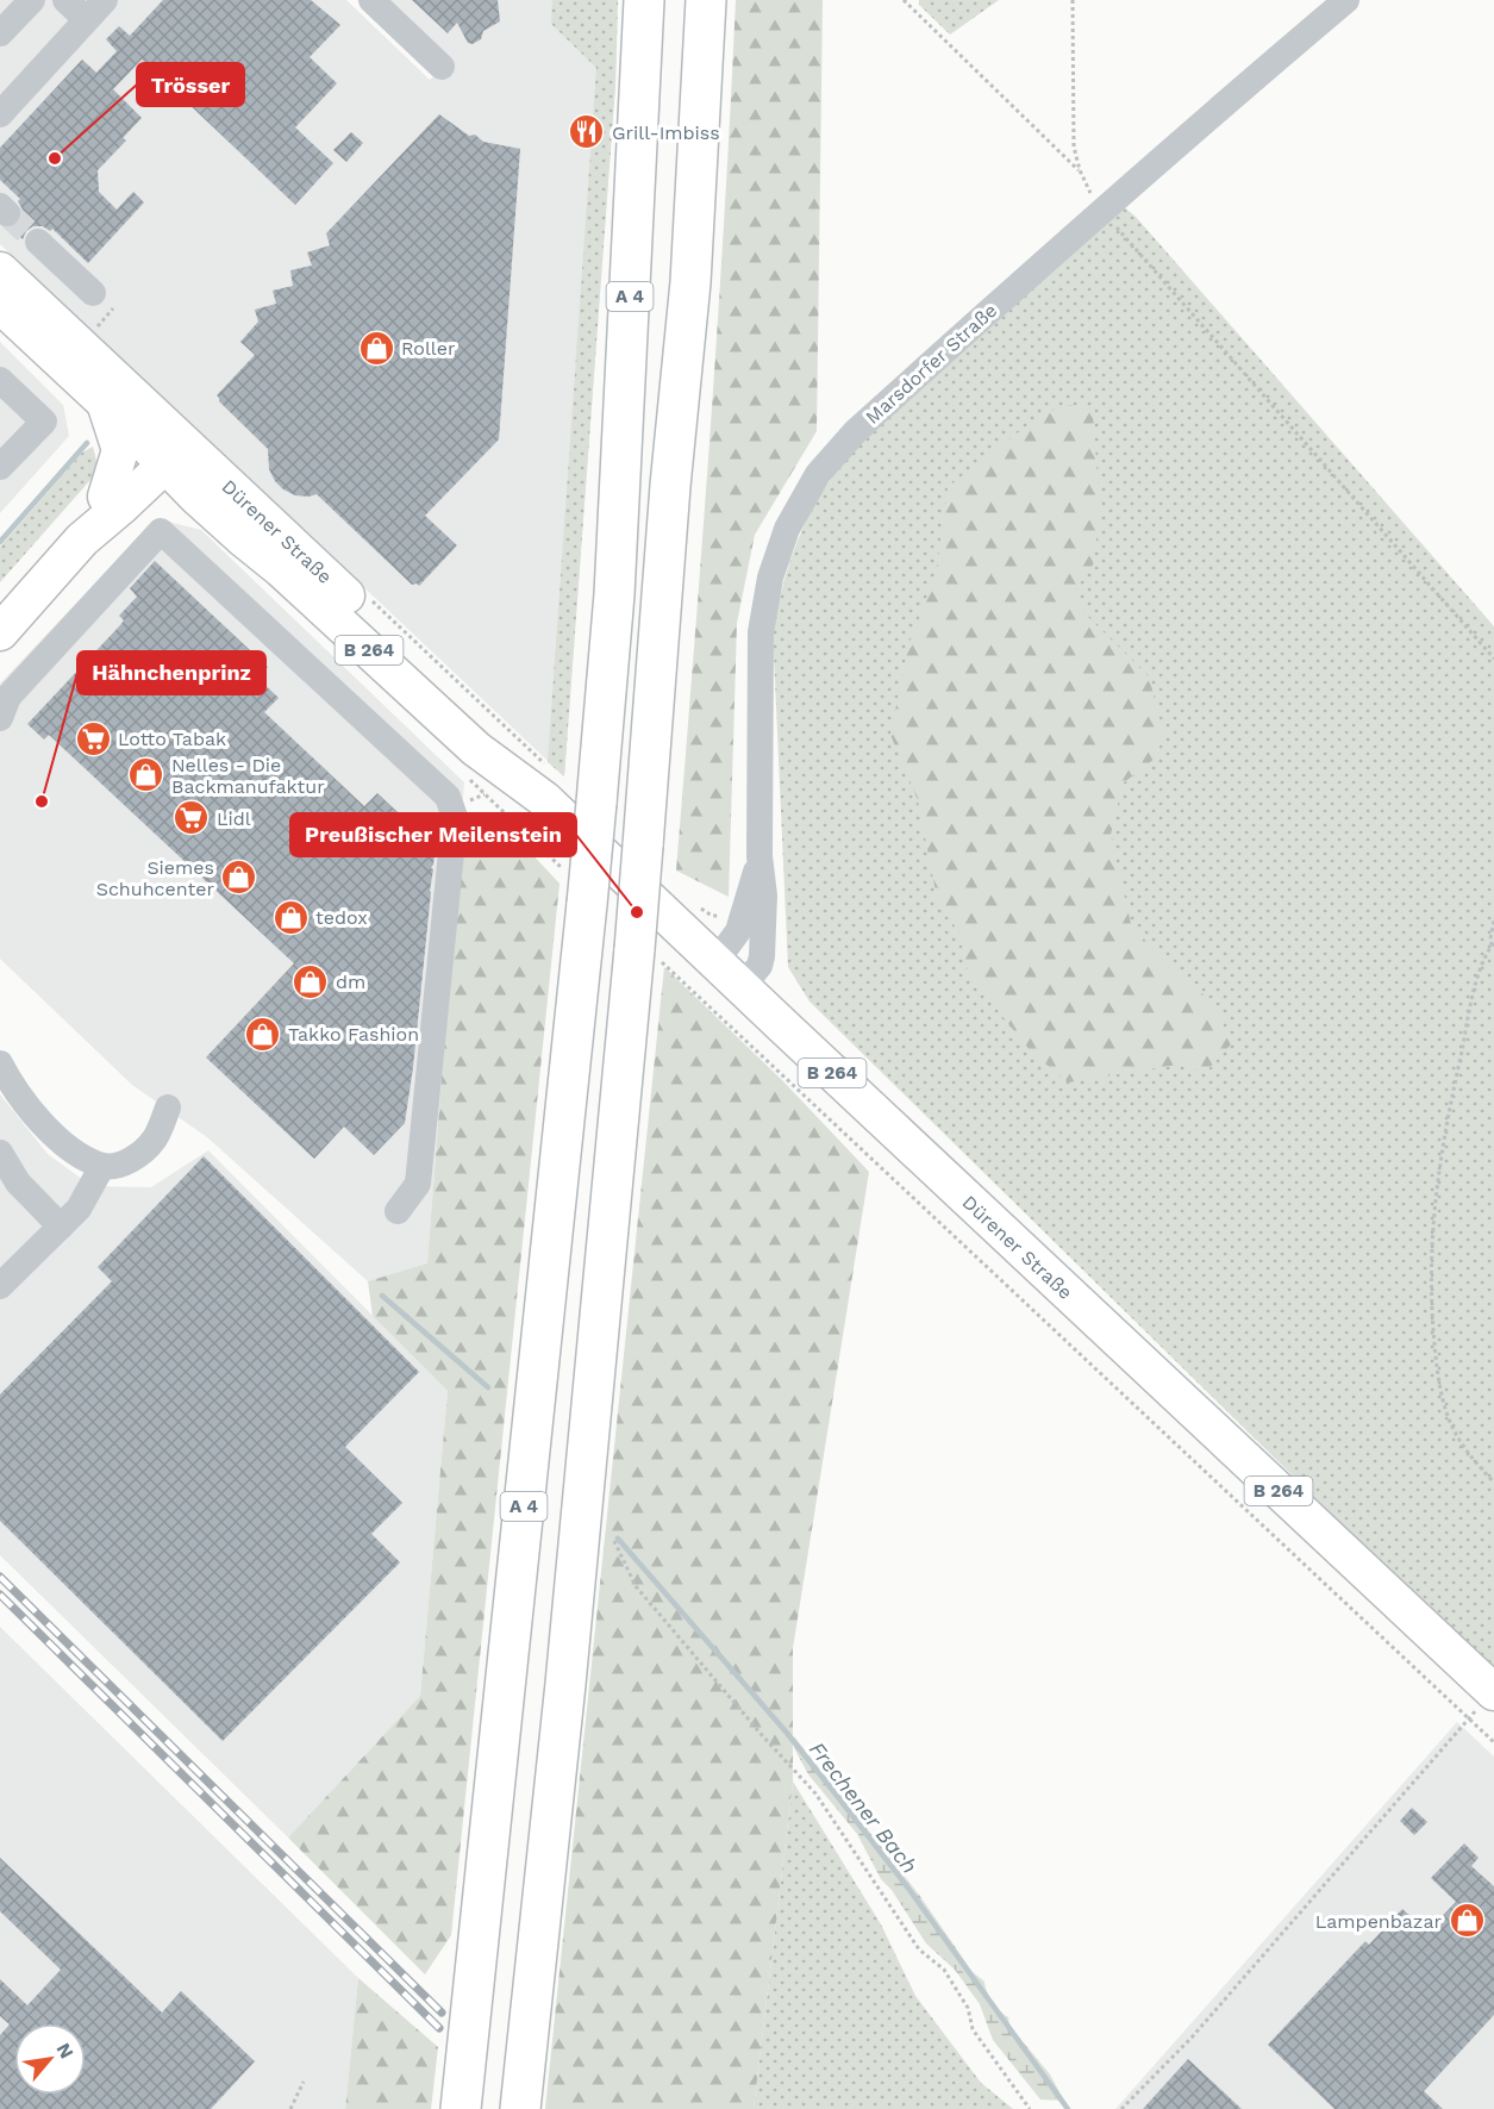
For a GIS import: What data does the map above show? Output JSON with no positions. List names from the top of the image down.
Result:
{
  "streets": {
    "highway": ["A 4"],
    "main road": ["Dürener Straße", "B 264"],
    "street": ["Marsdorfer Straße"]
  },
  "crossings": [
    ["Marsdorfer Straße", "Dürener Straße"],
    ["Dürener Straße", "B 264"]
  ],
  "water": ["Frechener Bach"],
  "places": {
    "restaurant": ["Grill-Imbiss"],
    "other": ["Trösser", "Hähnchenprinz", "Preußischer Meilenstein"],
    "shop": [
      "Roller",
      "Nelles - Die Backmanufaktur",
      "Siemes Schuhcenter",
      "tedox",
      "dm",
      "Takko Fashion",
      "Lampenbazar"
    ],
    "supermarket": ["Lotto Tabak", "Lidl"]
  },
  "north": "top right"
}
